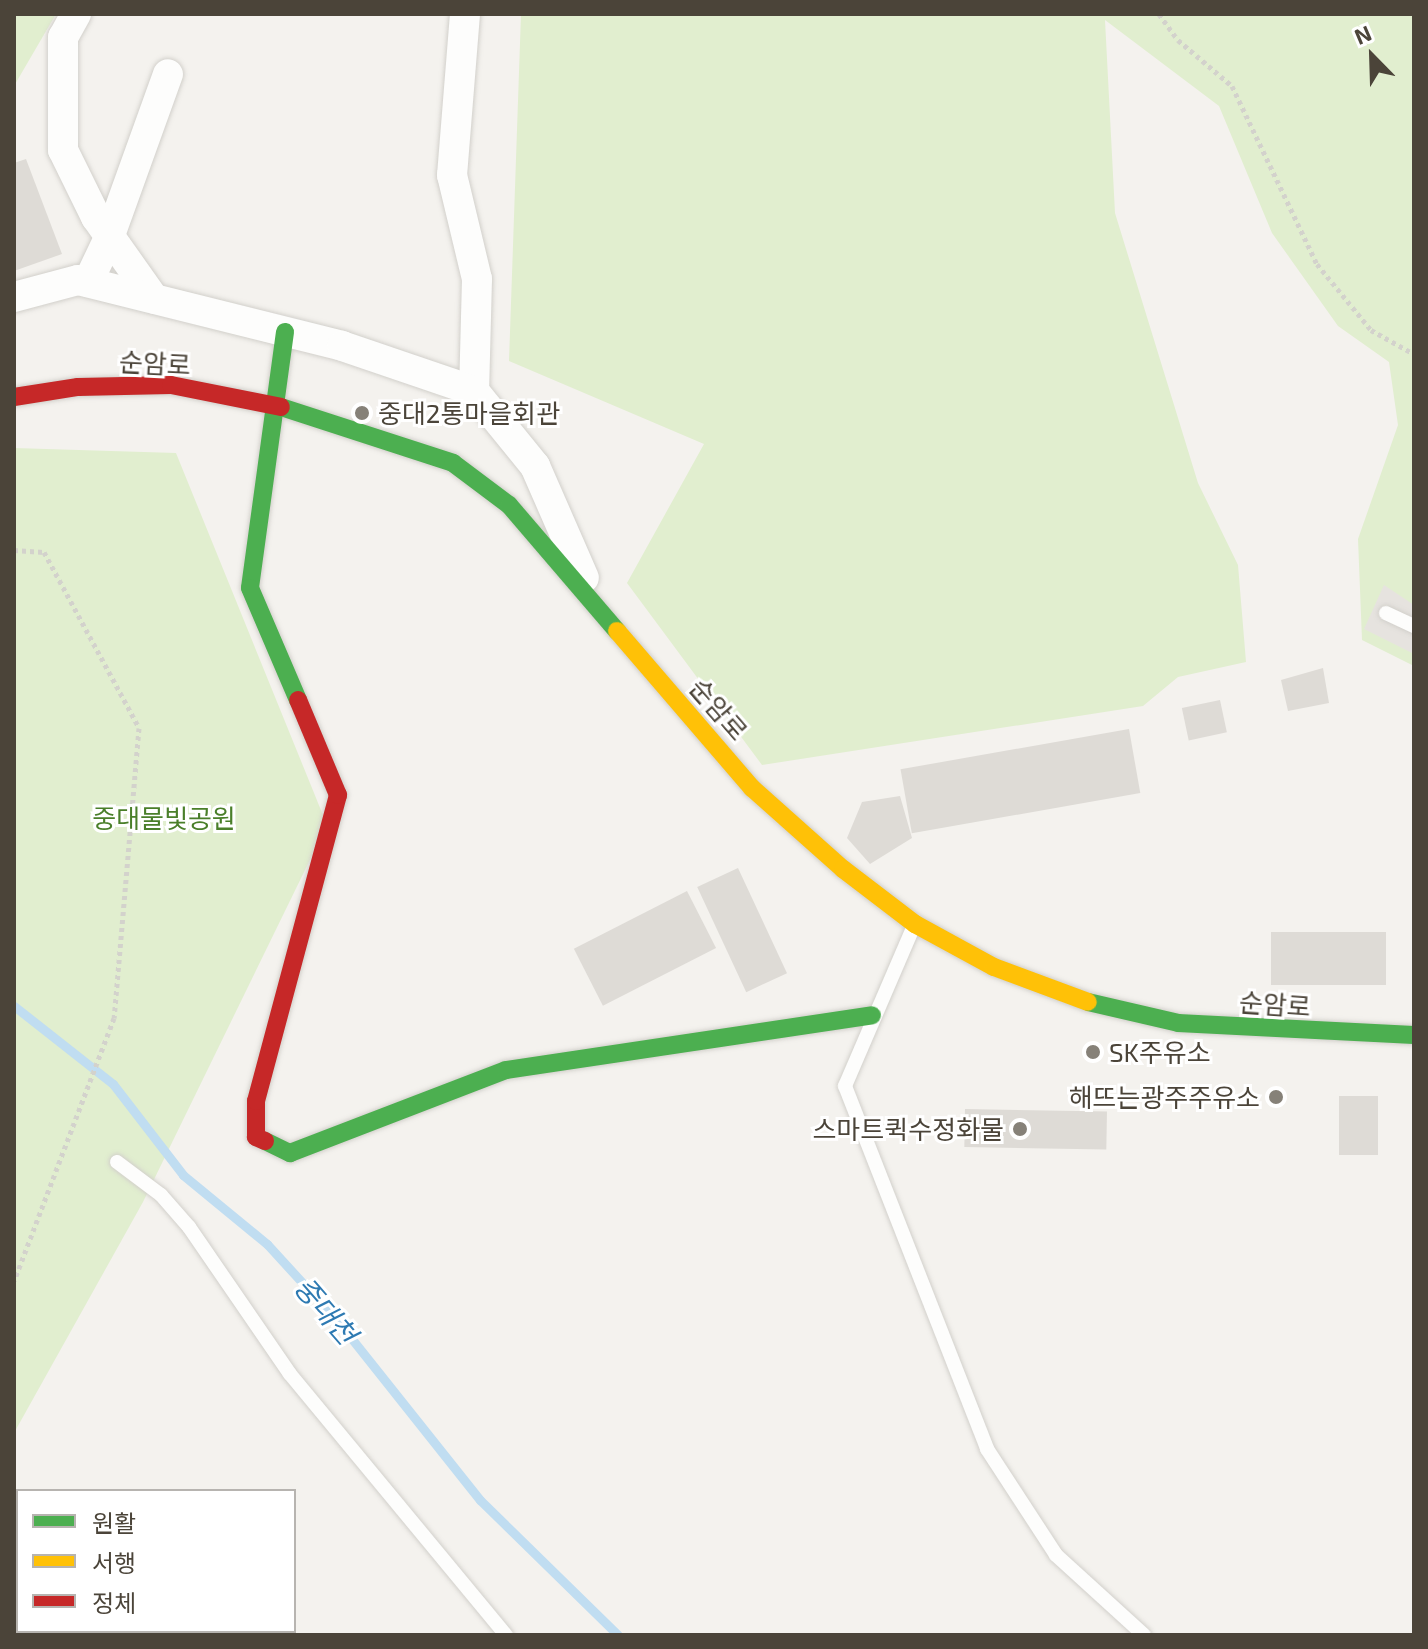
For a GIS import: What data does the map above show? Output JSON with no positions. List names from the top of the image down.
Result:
{
  "streets": {
    "street": ["순암로"]
  },
  "water": ["중대천"],
  "parks": ["중대물빛공원"],
  "places": [
    "중대2통마을회관",
    "SK주유소",
    "해뜨는광주주유소",
    "스마트퀵수정화물"
  ],
  "legend": ["원활", "서행", "정체"],
  "north": "top left"
}
